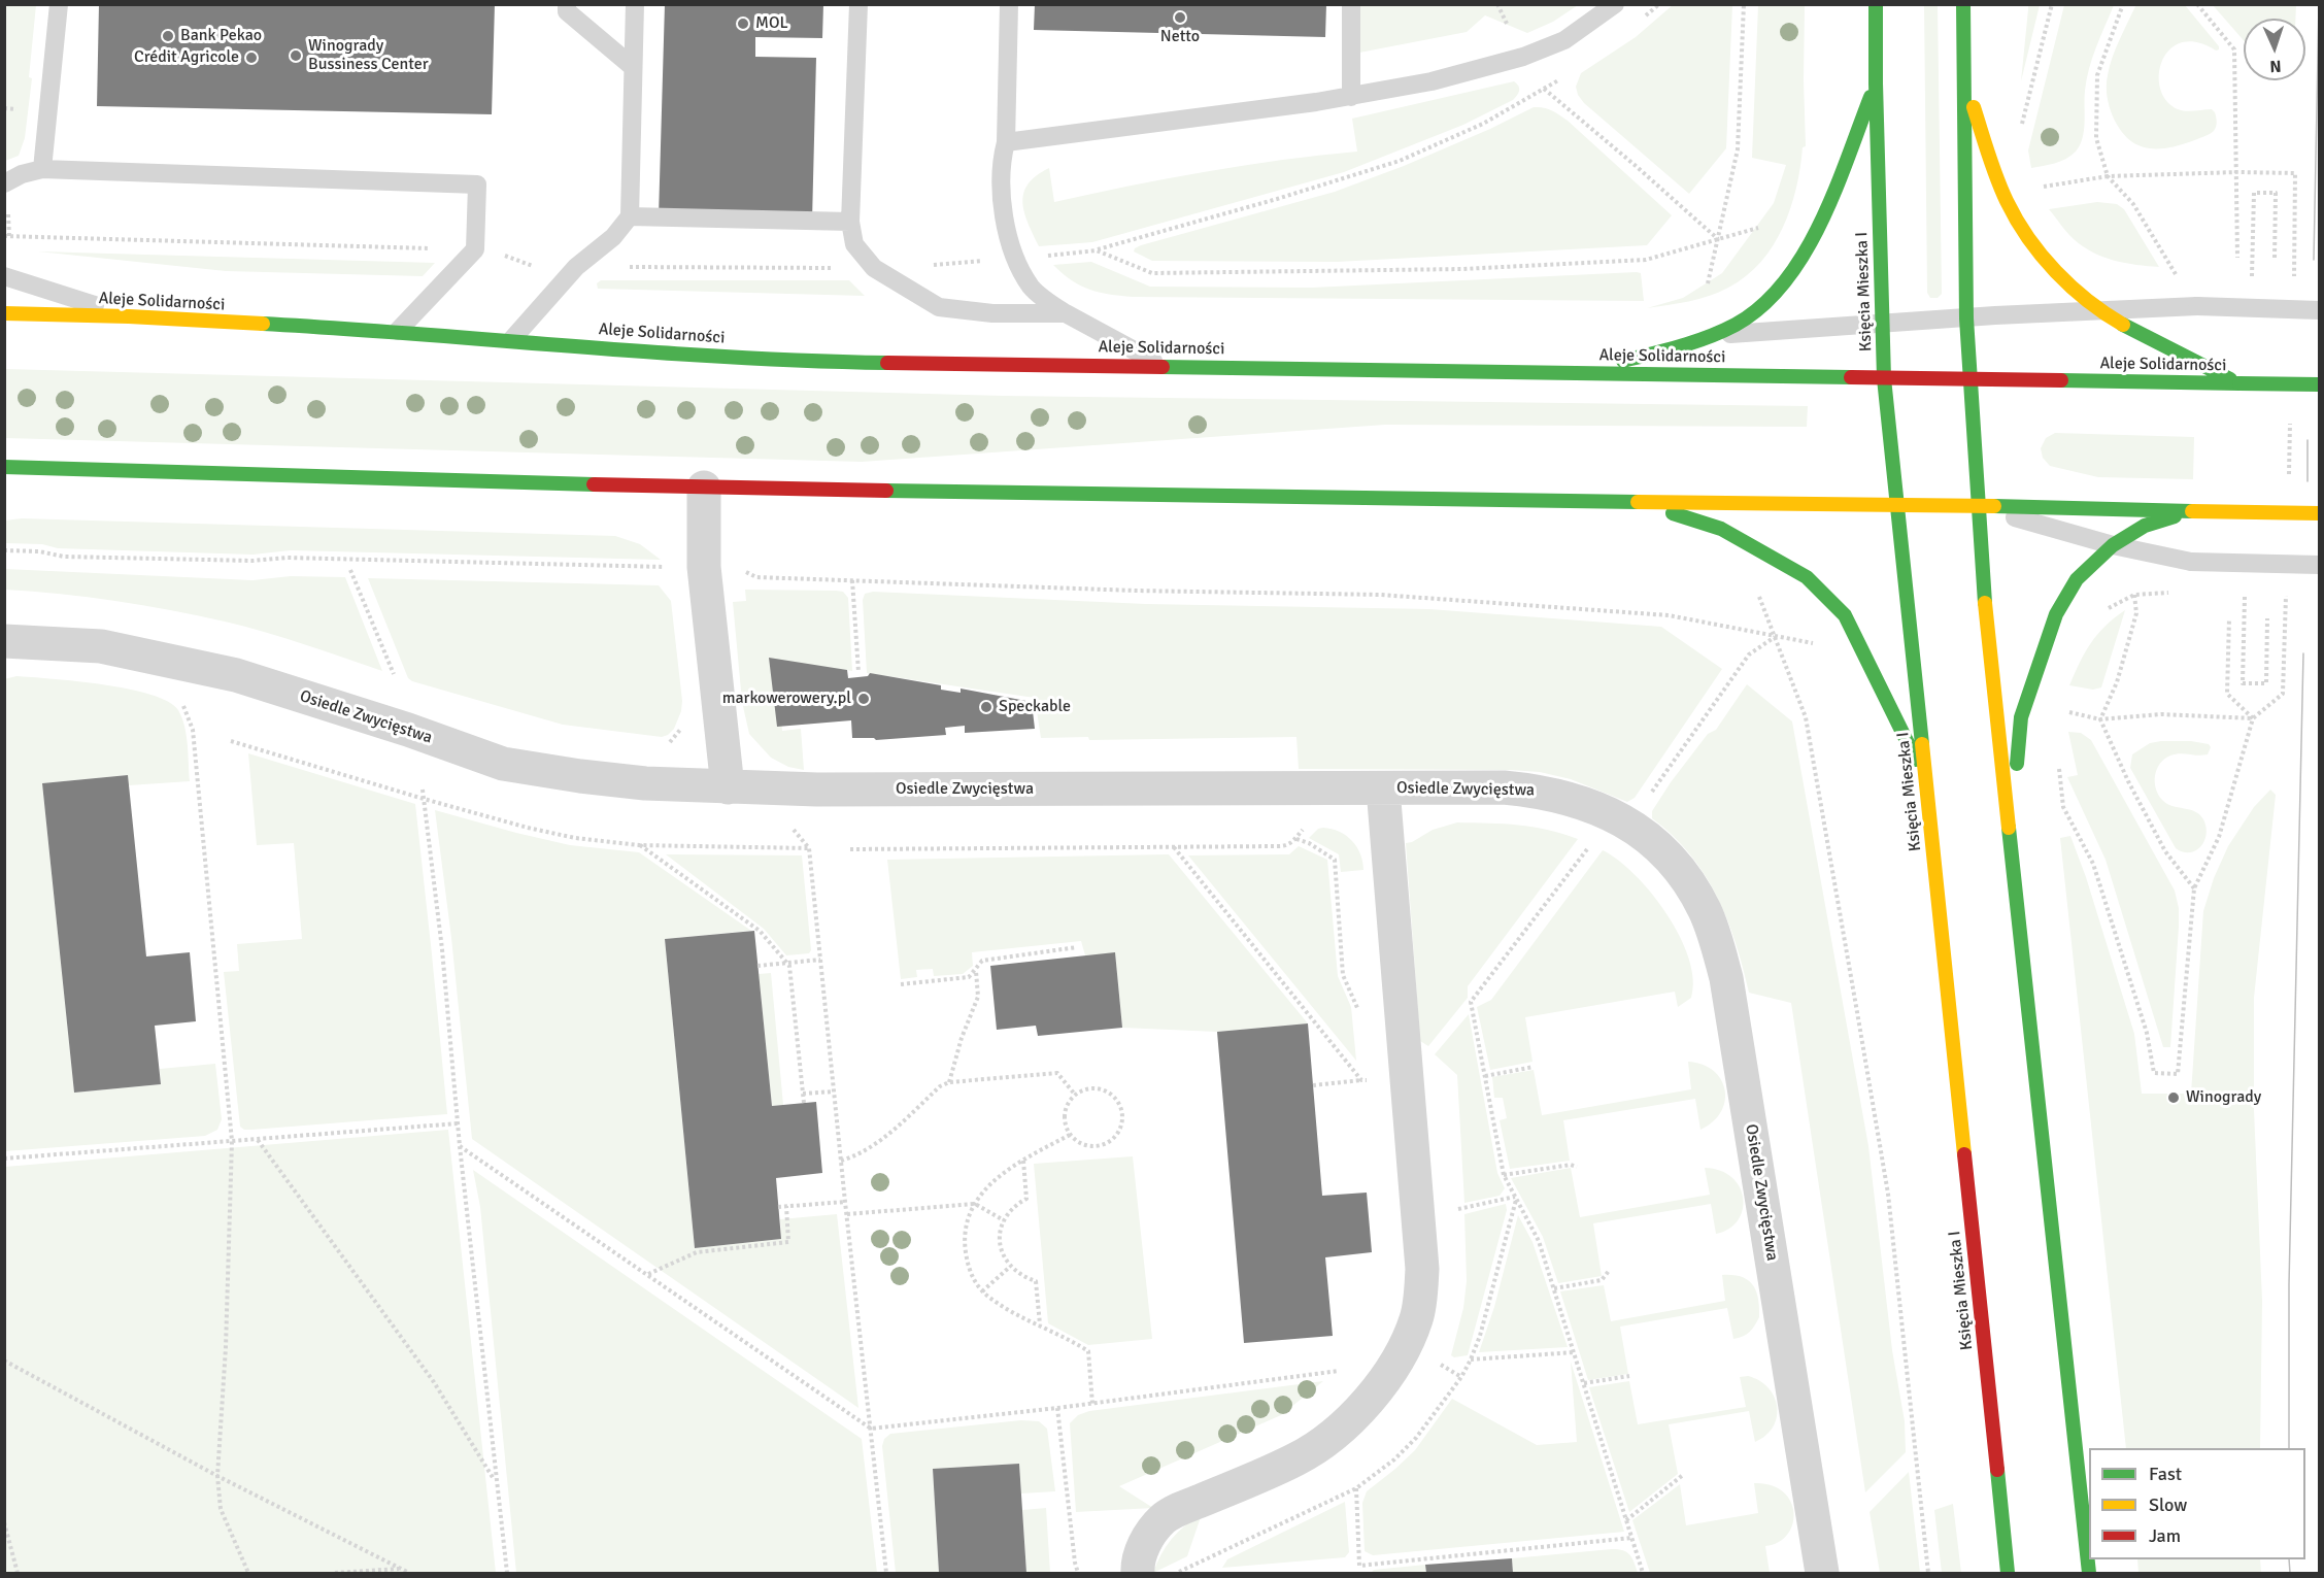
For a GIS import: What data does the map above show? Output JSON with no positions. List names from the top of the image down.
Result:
{
  "streets": {
    "street": ["Księcia Mieszka I", "Aleje Solidarności", "Osiedle Zwycięstwa"]
  },
  "crossings": [
    ["Księcia Mieszka I", "Aleje Solidarności"]
  ],
  "places": [
    "Netto",
    "MOL",
    "Bank Pekao",
    "Winogrady Bussiness Center",
    "Crédit Agricole",
    "markowerowery.pl",
    "Speckable",
    "Winogrady"
  ],
  "legend": ["Fast", "Slow", "Jam"],
  "north": "bottom"
}
